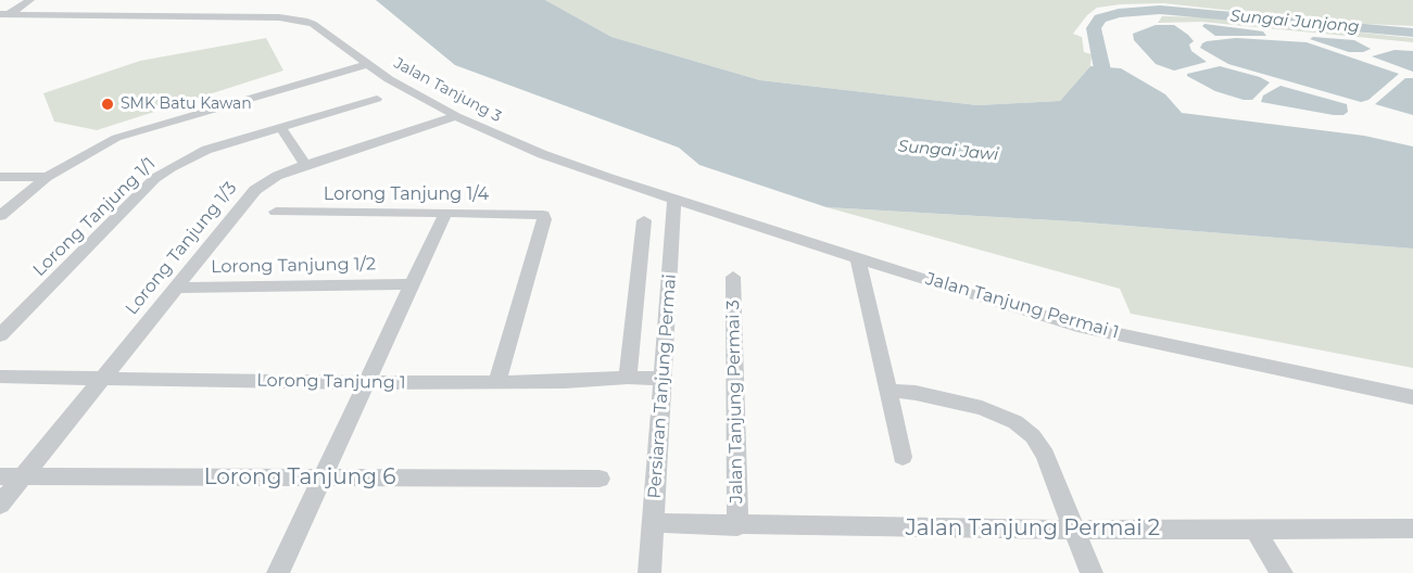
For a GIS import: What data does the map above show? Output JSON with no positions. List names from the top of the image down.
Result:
{
  "streets": {
    "street": [
      "Jalan Tanjung 3",
      "Lorong Tanjung 1/4",
      "Lorong Tanjung 1/1",
      "Lorong Tanjung 1/3",
      "Lorong Tanjung 1/2",
      "Jalan Tanjung Permai 1",
      "Lorong Tanjung 1",
      "Persiaran Tanjung Permai",
      "Jalan Tanjung Permai 3",
      "Lorong Tanjung 6",
      "Jalan Tanjung Permai 2"
    ]
  },
  "crossings": [
    ["Jalan Tanjung 3", "Lorong Tanjung 1/3"],
    ["Jalan Tanjung 3", "Jalan Tanjung Permai 1"],
    ["Jalan Tanjung 3", "Persiaran Tanjung Permai"],
    ["Lorong Tanjung 1/4", "Lorong Tanjung 1"],
    ["Lorong Tanjung 1/3", "Lorong Tanjung 1/2"],
    ["Lorong Tanjung 1/3", "Lorong Tanjung 1"],
    ["Lorong Tanjung 1/3", "Lorong Tanjung 6"],
    ["Jalan Tanjung Permai 1", "Persiaran Tanjung Permai"],
    ["Lorong Tanjung 1", "Persiaran Tanjung Permai"],
    ["Persiaran Tanjung Permai", "Jalan Tanjung Permai 2"],
    ["Jalan Tanjung Permai 3", "Jalan Tanjung Permai 2"]
  ],
  "water": ["Sungai Junjong", "Sungai Jawi"],
  "places": ["SMK Batu Kawan"]
}
